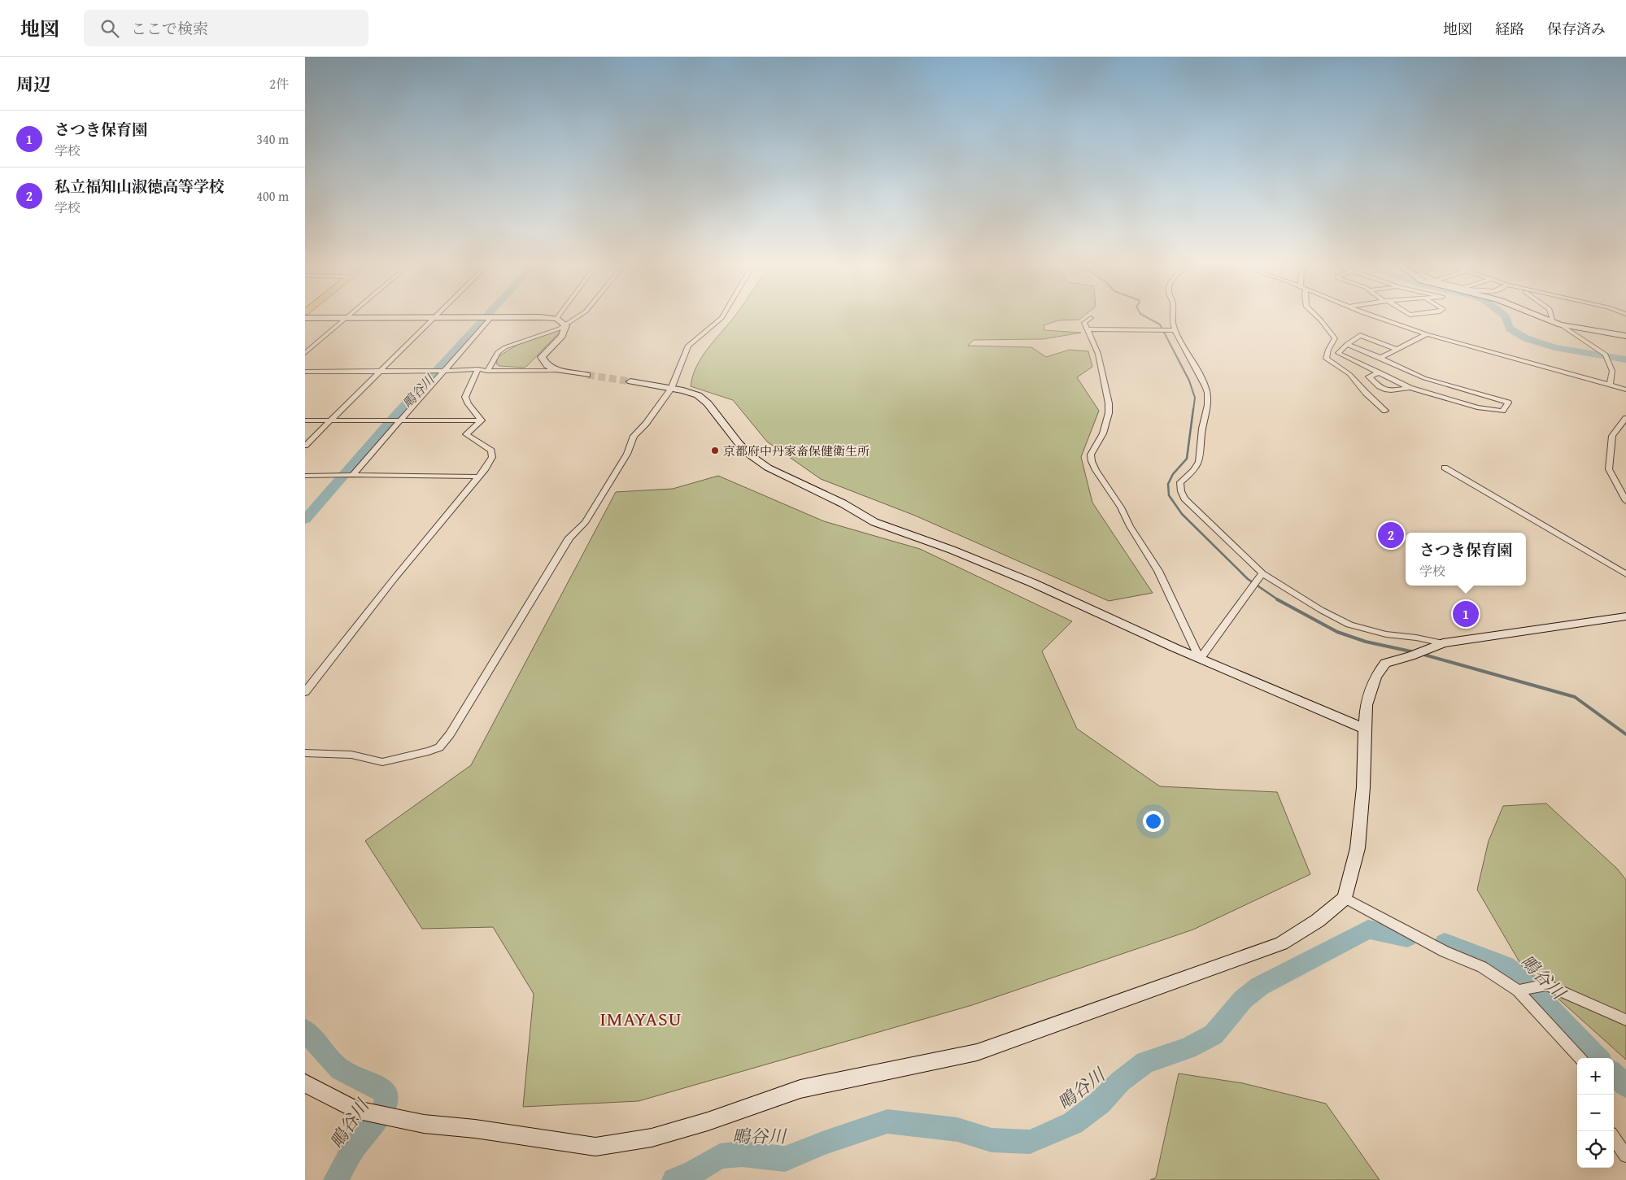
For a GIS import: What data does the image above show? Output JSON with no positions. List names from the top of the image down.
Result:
{
  "districts": ["IMAYASU"],
  "water": ["鴫谷川"],
  "places": ["京都府中丹家畜保健衛生所"],
  "page": {
    "header": "地図",
    "search": "ここで検索",
    "nav": ["地図", "経路", "保存済み"],
    "heading": ["周辺", "2件"],
    "list": [
      {
        "mark": "1",
        "name": "さつき保育園",
        "note": "学校",
        "value": "340 m"
      },
      {
        "mark": "2",
        "name": "私立福知山淑徳高等学校",
        "note": "学校",
        "value": "400 m"
      }
    ],
    "pins": ["2", "1"],
    "popup": ["さつき保育園", "学校"],
    "map_buttons": ["+", "−"]
  }
}
